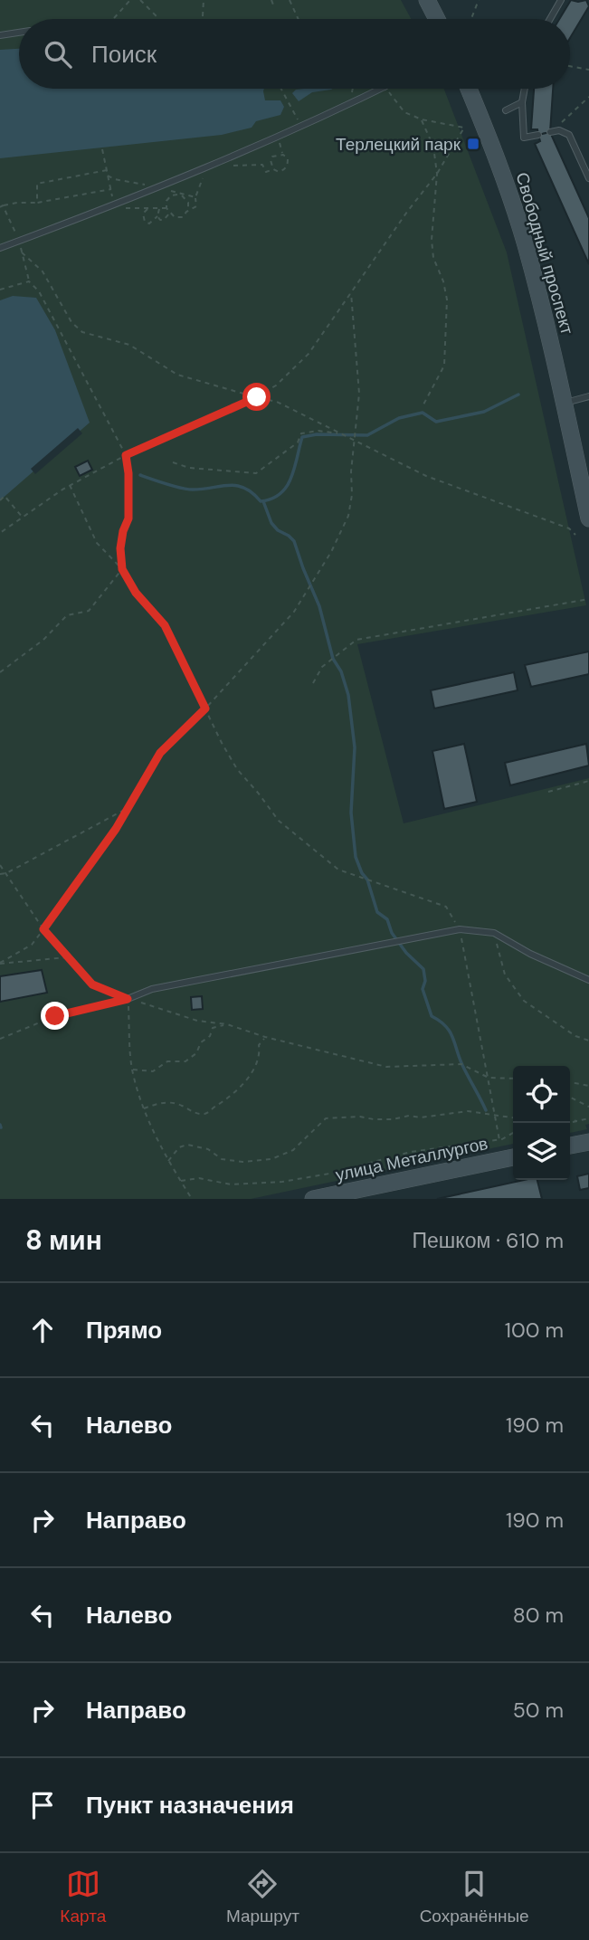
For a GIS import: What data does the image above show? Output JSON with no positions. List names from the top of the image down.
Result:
{
  "streets": {
    "main road": ["Свободный проспект", "улица Металлургов"]
  },
  "places": {
    "transit": ["Терлецкий парк"]
  },
  "page": {
    "search": "Поиск",
    "heading": ["8 мин", "Пешком · 610 m"],
    "list": [
      ["Прямо", "100 m"],
      ["Налево", "190 m"],
      ["Направо", "190 m"],
      ["Налево", "80 m"],
      ["Направо", "50 m"],
      "Пункт назначения"
    ],
    "nav": ["Карта", "Маршрут", "Сохранённые"]
  }
}
